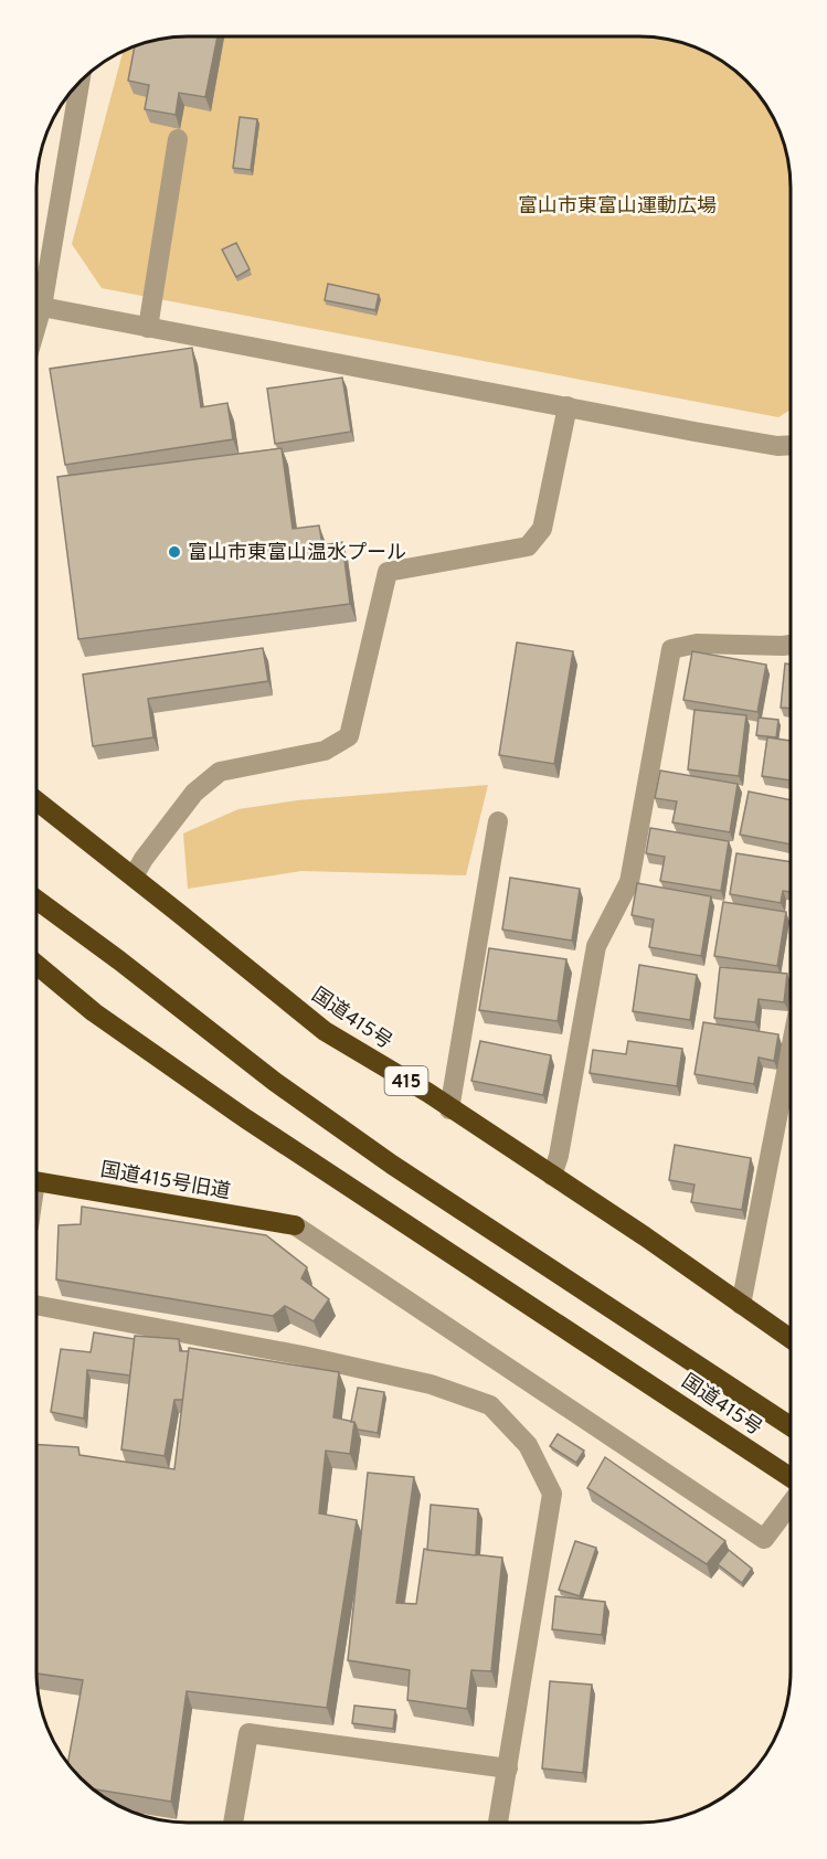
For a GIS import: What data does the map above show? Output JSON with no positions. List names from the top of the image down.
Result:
{
  "streets": {
    "highway": ["国道415号", "415", "国道415号旧道"]
  },
  "parks": ["富山市東富山運動広場"],
  "places": ["富山市東富山温水プール"]
}
